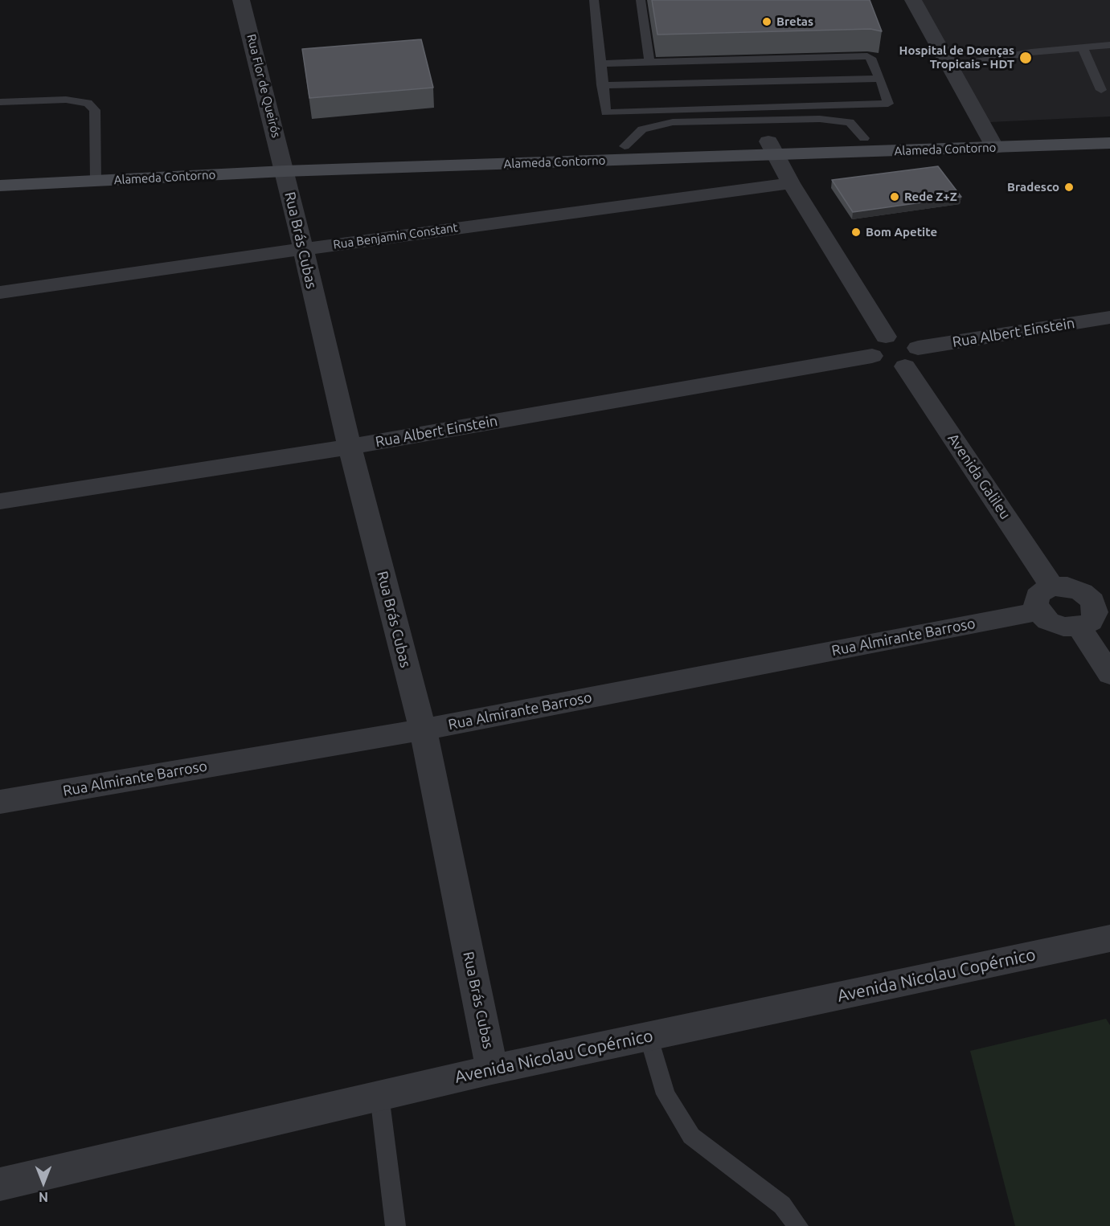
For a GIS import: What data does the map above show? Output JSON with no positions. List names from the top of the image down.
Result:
{
  "streets": {
    "main road": ["Alameda Contorno"],
    "street": [
      "Rua Flor de Queirós",
      "Rua Benjamin Constant",
      "Rua Brás Cubas",
      "Rua Albert Einstein",
      "Avenida Galileu",
      "Rua Almirante Barroso",
      "Avenida Nicolau Copérnico"
    ]
  },
  "crossings": [
    ["Rua Flor de Queirós", "Alameda Contorno"],
    ["Rua Flor de Queirós", "Rua Brás Cubas"],
    ["Alameda Contorno", "Rua Brás Cubas"],
    ["Rua Benjamin Constant", "Rua Brás Cubas"],
    ["Rua Brás Cubas", "Rua Albert Einstein"],
    ["Rua Brás Cubas", "Rua Almirante Barroso"],
    ["Rua Brás Cubas", "Avenida Nicolau Copérnico"],
    ["Rua Albert Einstein", "Avenida Galileu"],
    ["Avenida Galileu", "Rua Almirante Barroso"]
  ],
  "places": [
    "Bretas",
    "Hospital de Doenças Tropicais - HDT",
    "Bradesco",
    "Rede Z+Z",
    "Bom Apetite"
  ],
  "north": "bottom"
}
